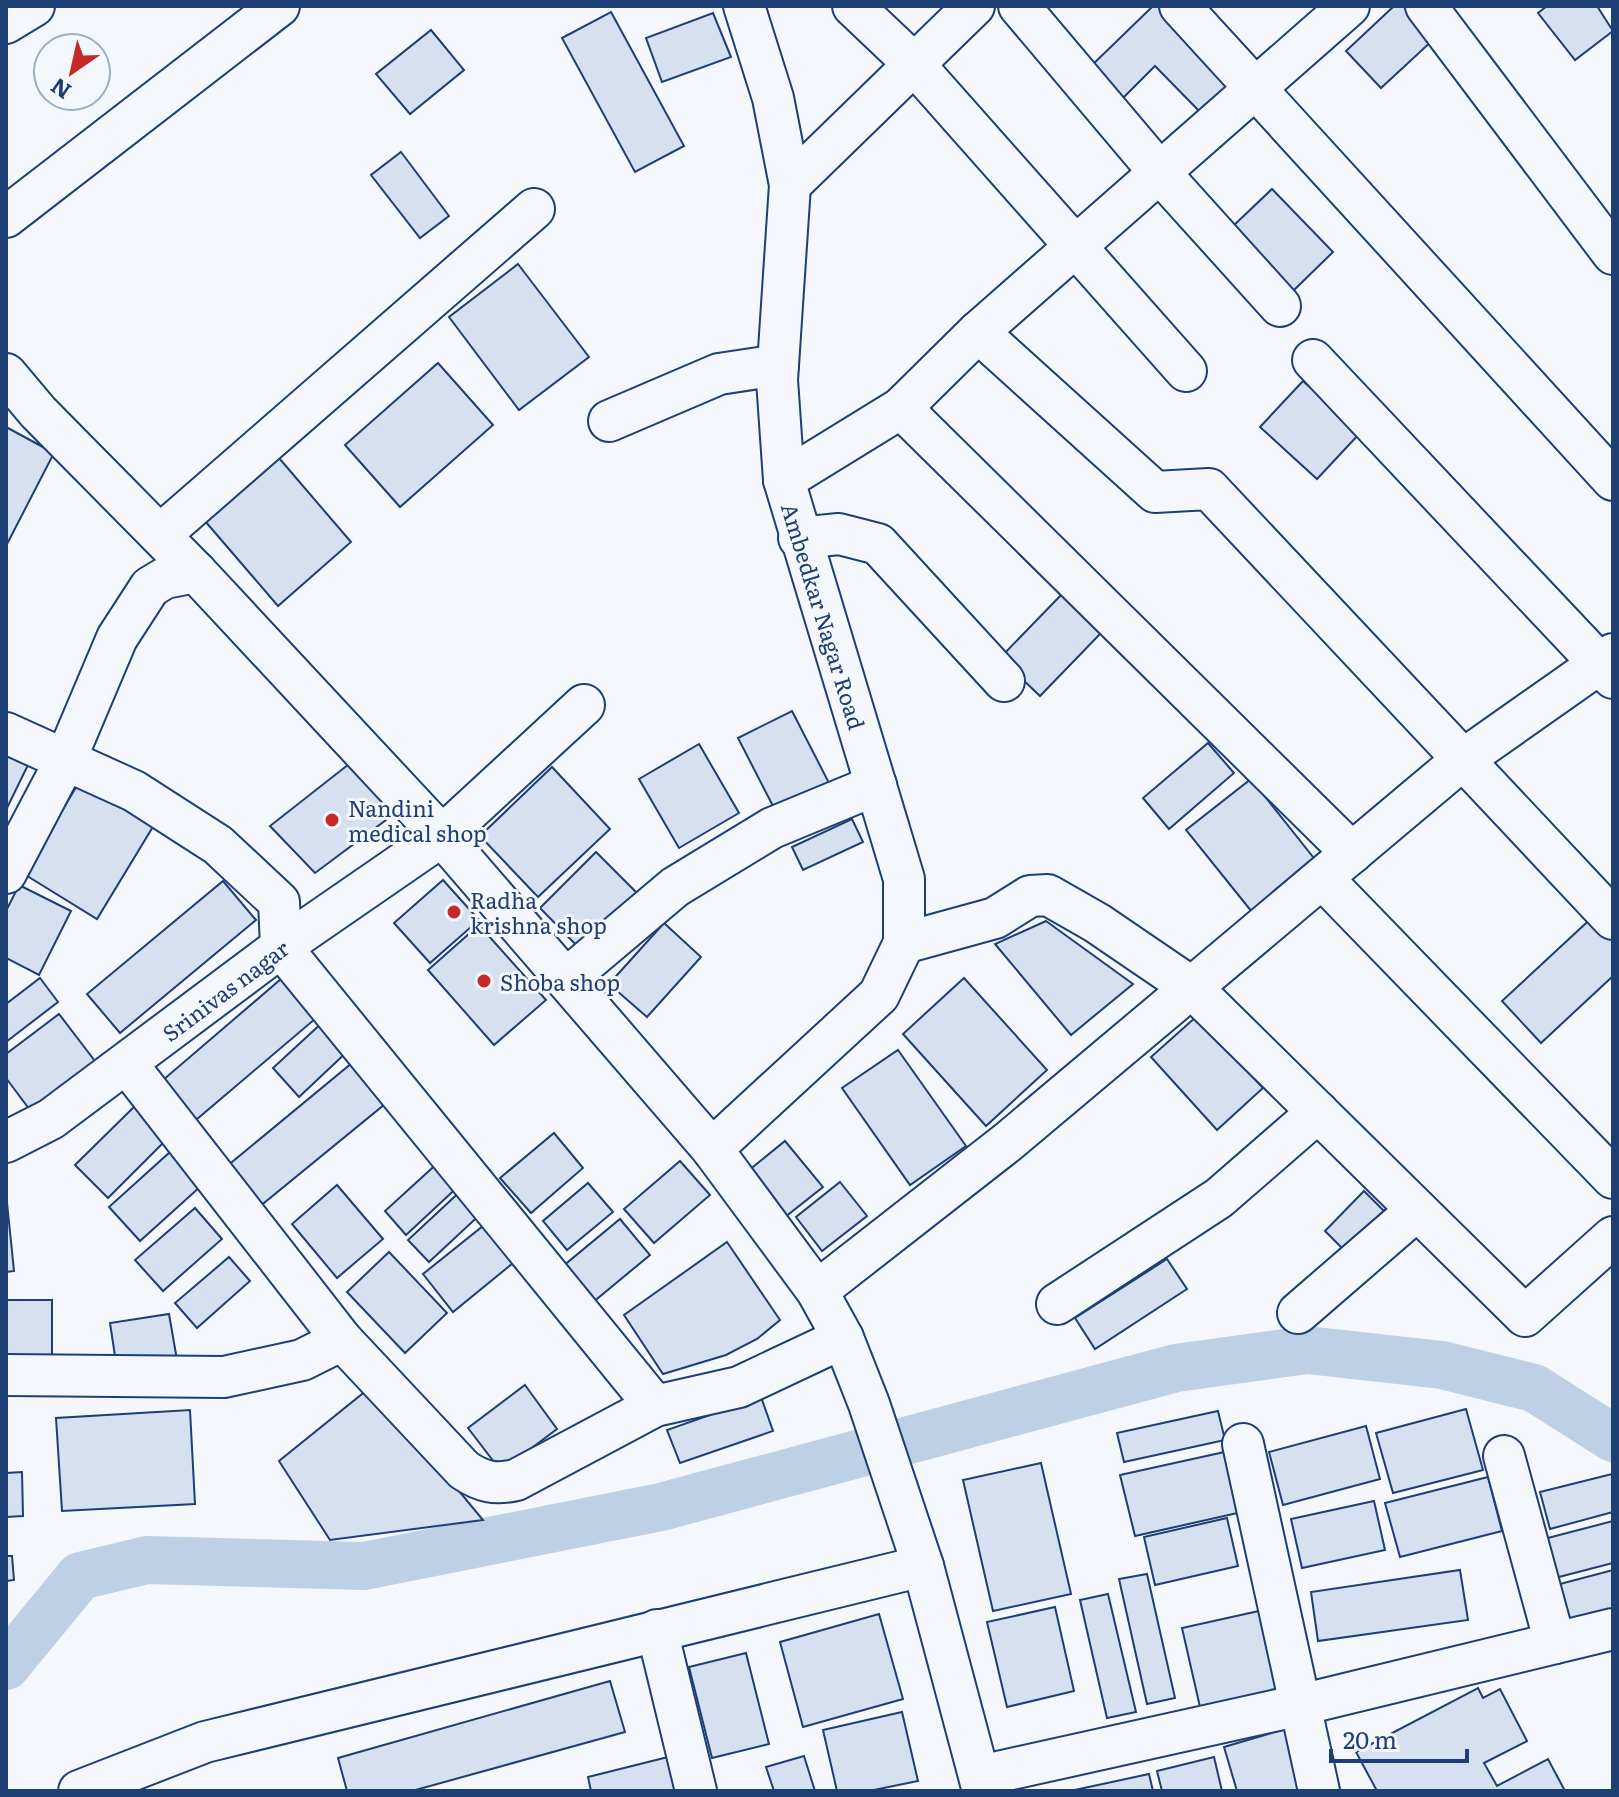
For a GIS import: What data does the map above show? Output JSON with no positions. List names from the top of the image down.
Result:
{
  "streets": {
    "street": ["Ambedkar Nagar Road", "Srinivas nagar"]
  },
  "places": ["Nandini medical shop", "Radha krishna shop", "Shoba shop"],
  "scale_bar": "20 m",
  "north": "bottom left"
}
